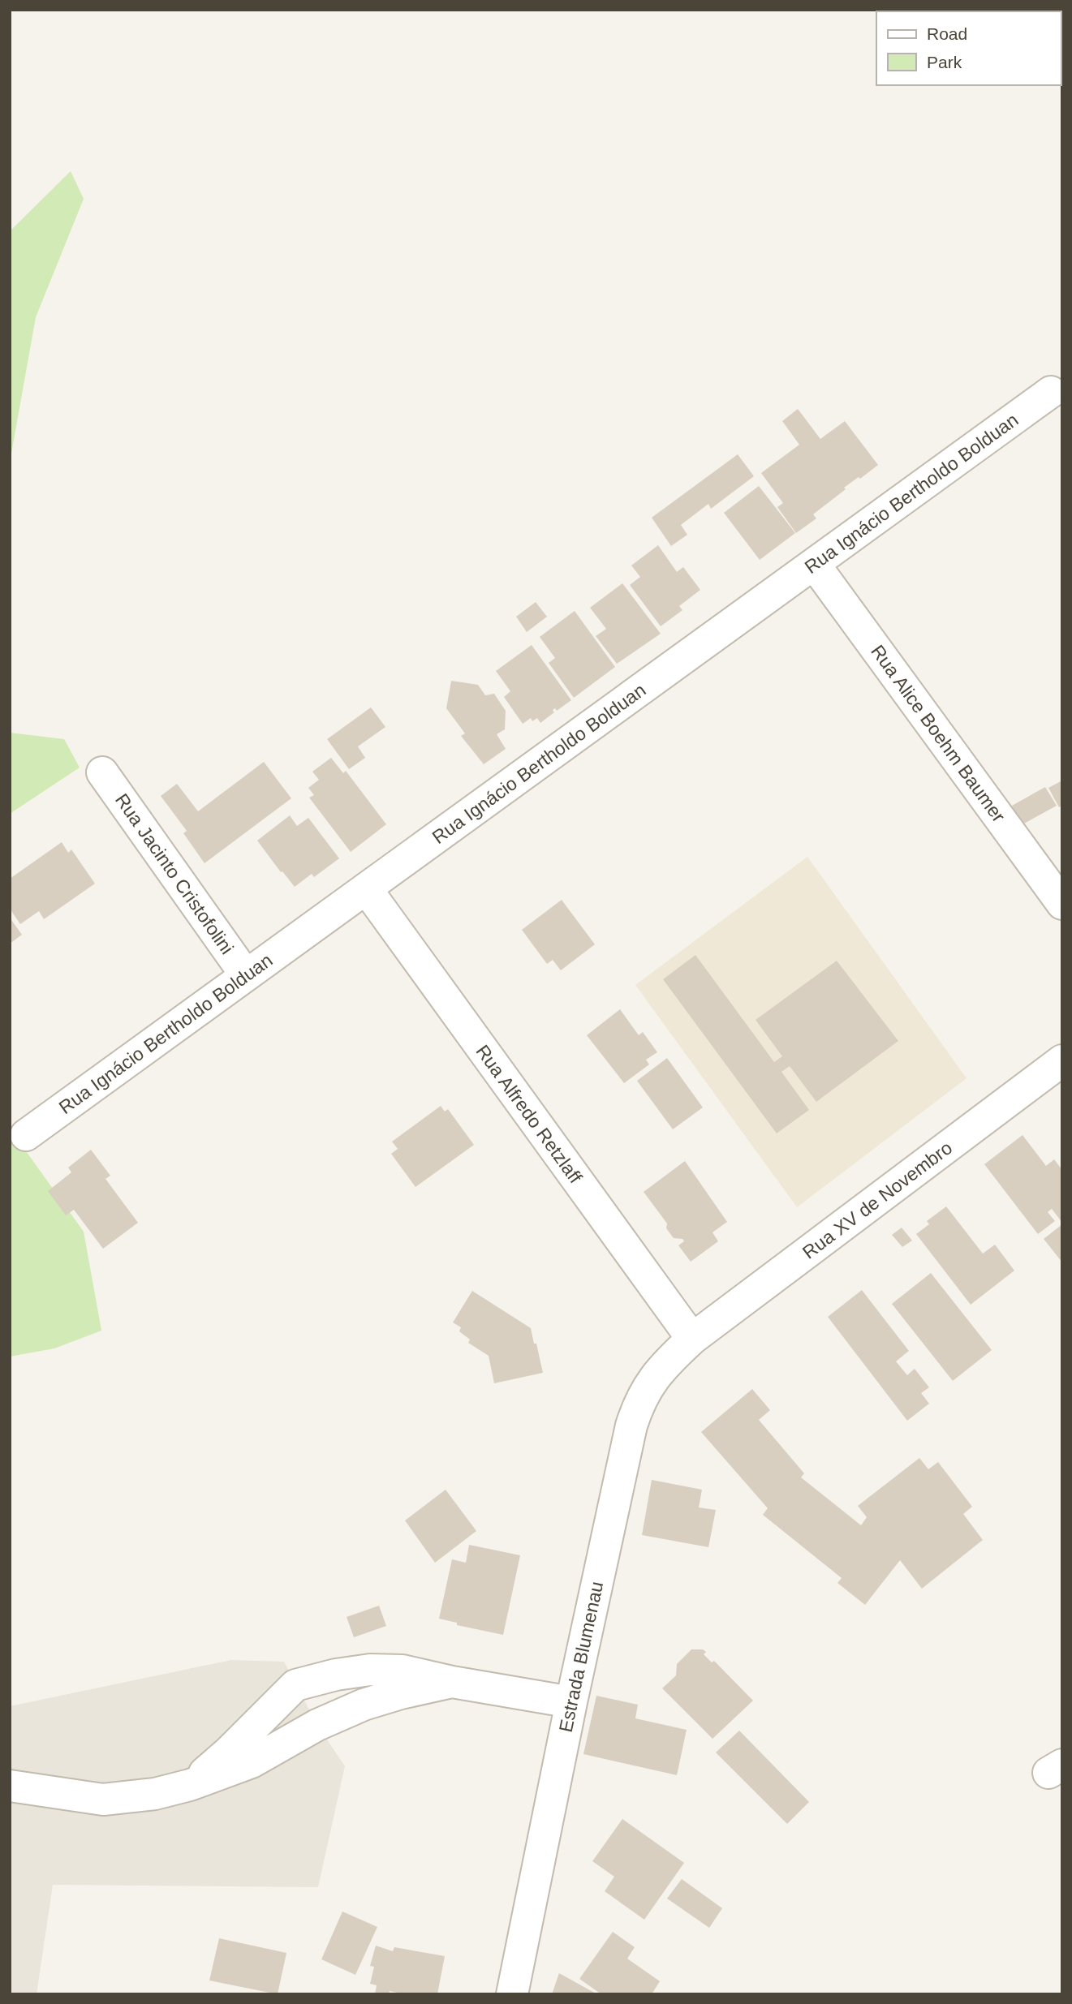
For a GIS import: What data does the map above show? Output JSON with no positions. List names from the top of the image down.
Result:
{
  "streets": {
    "street": [
      "Rua Ignácio Bertholdo Bolduan",
      "Rua Alice Boehm Baumer",
      "Rua Jacinto Cristofolini",
      "Rua Alfredo Retzlaff",
      "Rua XV de Novembro",
      "Estrada Blumenau"
    ]
  },
  "crossings": [
    ["Rua Ignácio Bertholdo Bolduan", "Rua Alice Boehm Baumer"],
    ["Rua Ignácio Bertholdo Bolduan", "Rua Jacinto Cristofolini"],
    ["Rua Ignácio Bertholdo Bolduan", "Rua Alfredo Retzlaff"],
    ["Rua Alfredo Retzlaff", "Rua XV de Novembro"],
    ["Rua Alfredo Retzlaff", "Estrada Blumenau"],
    ["Rua XV de Novembro", "Estrada Blumenau"]
  ],
  "legend": ["Road", "Park"]
}
